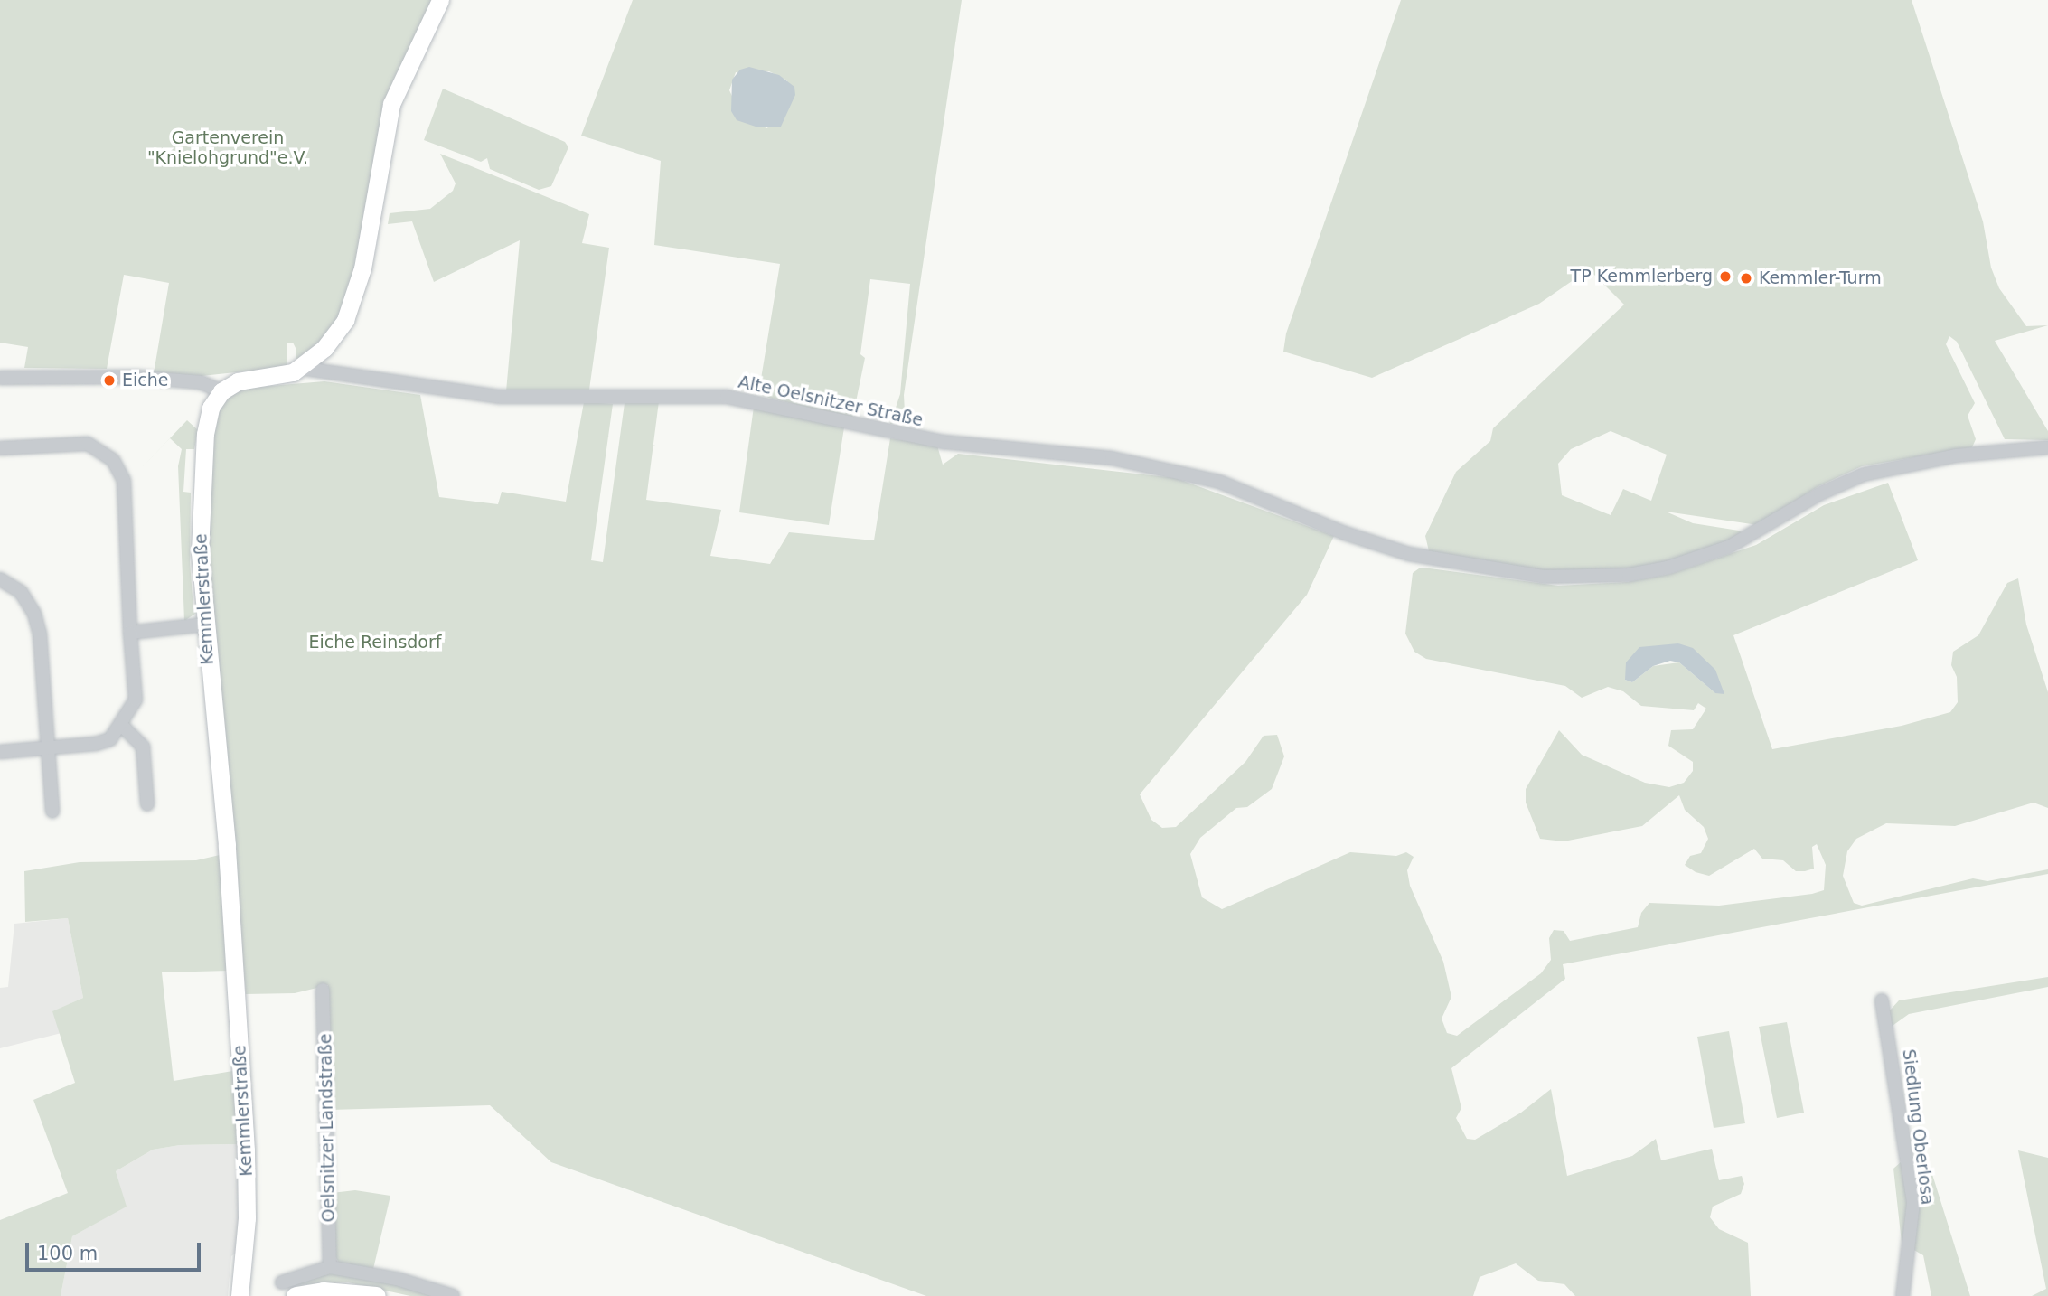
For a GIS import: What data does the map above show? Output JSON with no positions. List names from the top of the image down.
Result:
{
  "streets": {
    "street": [
      "Alte Oelsnitzer Straße",
      "Kemmlerstraße",
      "Siedlung Oberlosa",
      "Oelsnitzer Landstraße"
    ]
  },
  "parks": ["Gartenverein \"Knielohgrund\"e.V.", "Eiche Reinsdorf"],
  "places": ["TP Kemmlerberg", "Kemmler-Turm", "Eiche"],
  "scale_bar": "100 m"
}
